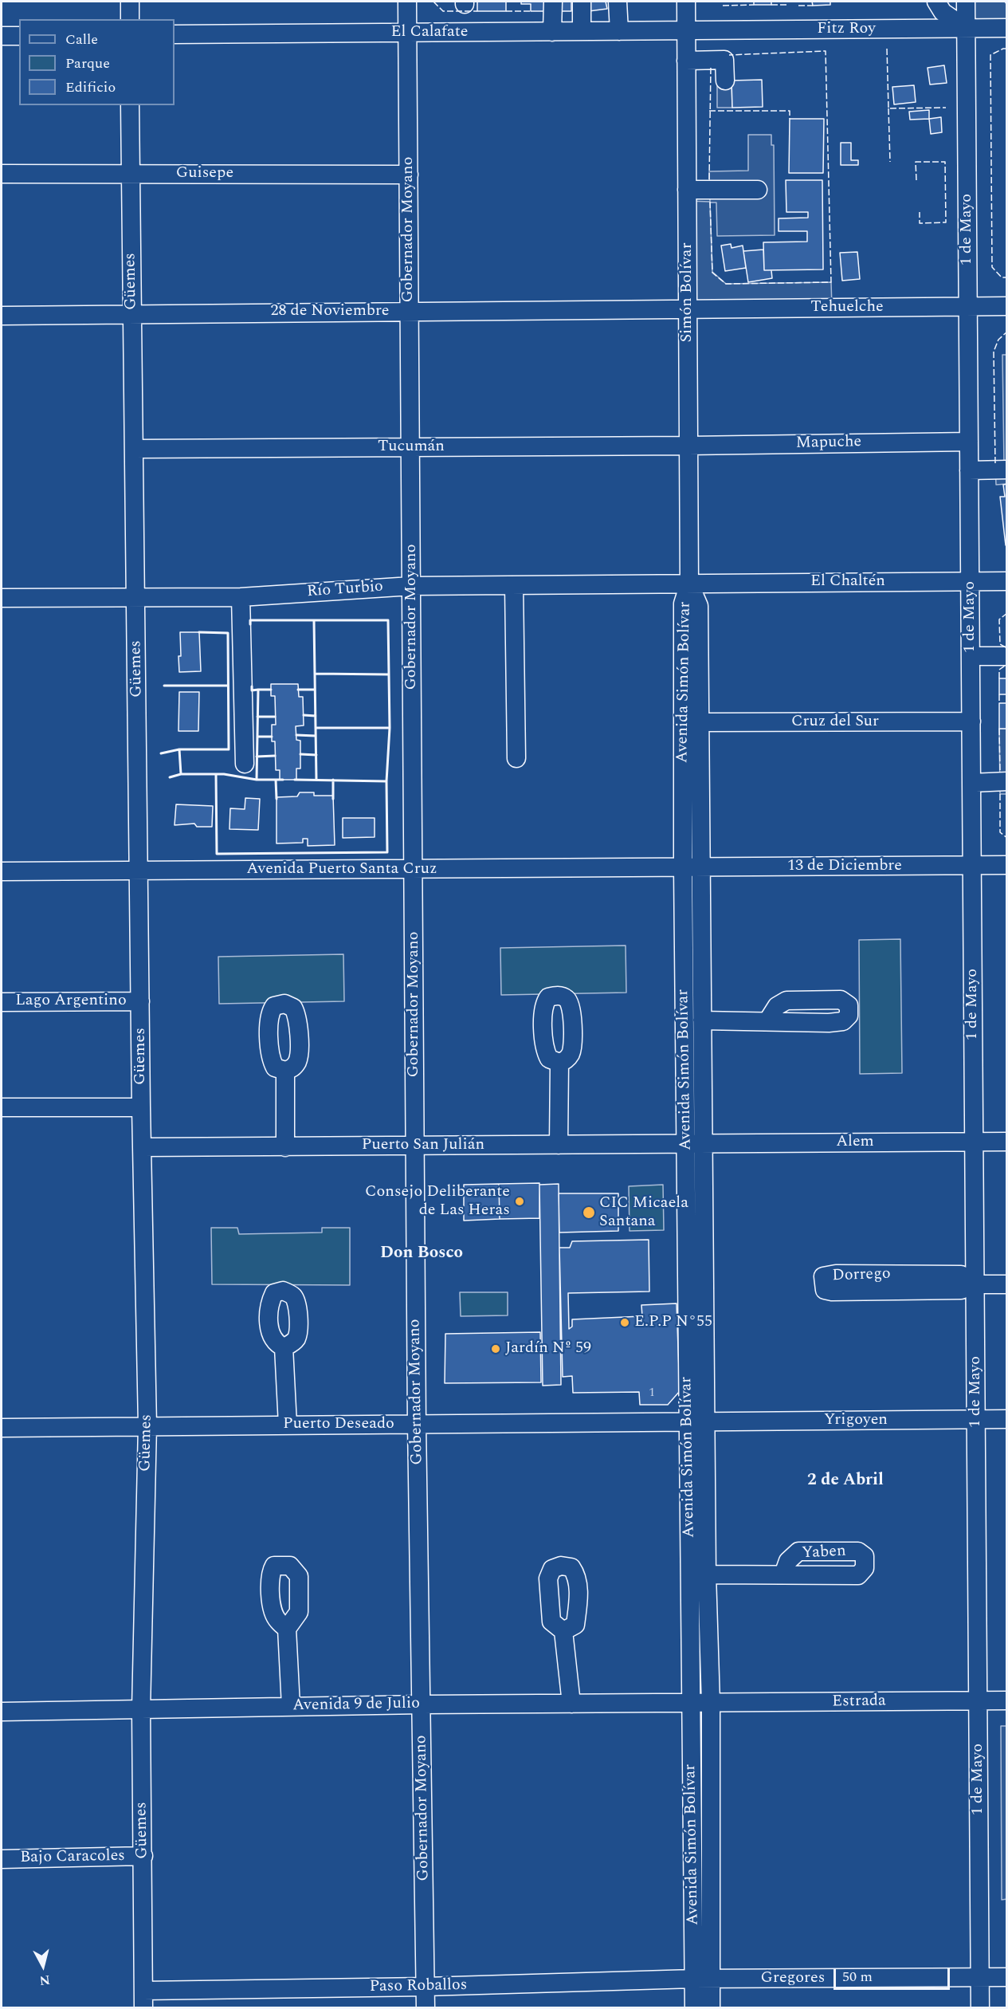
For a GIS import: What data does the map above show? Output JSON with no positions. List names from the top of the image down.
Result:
{
  "streets": {
    "street": [
      "Fitz Roy",
      "El Calafate",
      "Guisepe",
      "Gobernador Moyano",
      "1 de Mayo",
      "Güemes",
      "Simón Bolívar",
      "Tehuelche",
      "28 de Noviembre",
      "Mapuche",
      "Tucumán",
      "El Chaltén",
      "Río Turbio",
      "Avenida Simón Bolívar",
      "Cruz del Sur",
      "13 de Diciembre",
      "Avenida Puerto Santa Cruz",
      "Lago Argentino",
      "Alem",
      "Puerto San Julián",
      "Dorrego",
      "Yrigoyen",
      "Puerto Deseado",
      "Yaben",
      "Estrada",
      "Avenida 9 de Julio",
      "Bajo Caracoles",
      "Gregores",
      "Paso Roballos"
    ]
  },
  "crossings": [
    ["Fitz Roy", "El Calafate"],
    ["Fitz Roy", "1 de Mayo"],
    ["Fitz Roy", "Simón Bolívar"],
    ["El Calafate", "Gobernador Moyano"],
    ["El Calafate", "Simón Bolívar"],
    ["Guisepe", "Gobernador Moyano"],
    ["Guisepe", "Güemes"],
    ["Gobernador Moyano", "28 de Noviembre"],
    ["Gobernador Moyano", "Tucumán"],
    ["Gobernador Moyano", "Río Turbio"],
    ["Gobernador Moyano", "Avenida Puerto Santa Cruz"],
    ["Gobernador Moyano", "Puerto San Julián"],
    ["Gobernador Moyano", "Puerto Deseado"],
    ["Gobernador Moyano", "Avenida 9 de Julio"],
    ["Gobernador Moyano", "Paso Roballos"],
    ["1 de Mayo", "Tehuelche"],
    ["1 de Mayo", "Mapuche"],
    ["1 de Mayo", "El Chaltén"],
    ["1 de Mayo", "Cruz del Sur"],
    ["1 de Mayo", "13 de Diciembre"],
    ["1 de Mayo", "Alem"],
    ["1 de Mayo", "Dorrego"],
    ["1 de Mayo", "Yrigoyen"],
    ["1 de Mayo", "Estrada"],
    ["1 de Mayo", "Gregores"],
    ["Güemes", "28 de Noviembre"],
    ["Güemes", "Tucumán"],
    ["Güemes", "Río Turbio"],
    ["Güemes", "Avenida Puerto Santa Cruz"],
    ["Güemes", "Lago Argentino"],
    ["Güemes", "Puerto San Julián"],
    ["Güemes", "Puerto Deseado"],
    ["Güemes", "Avenida 9 de Julio"],
    ["Güemes", "Bajo Caracoles"],
    ["Güemes", "Paso Roballos"],
    ["Simón Bolívar", "Tehuelche"],
    ["Simón Bolívar", "28 de Noviembre"],
    ["Simón Bolívar", "Mapuche"],
    ["Simón Bolívar", "Tucumán"],
    ["Simón Bolívar", "El Chaltén"],
    ["Simón Bolívar", "Río Turbio"],
    ["Simón Bolívar", "Avenida Simón Bolívar"],
    ["Tehuelche", "28 de Noviembre"],
    ["Mapuche", "Tucumán"],
    ["El Chaltén", "Río Turbio"],
    ["El Chaltén", "Avenida Simón Bolívar"],
    ["Río Turbio", "Avenida Simón Bolívar"],
    ["Avenida Simón Bolívar", "Cruz del Sur"],
    ["Avenida Simón Bolívar", "13 de Diciembre"],
    ["Avenida Simón Bolívar", "Avenida Puerto Santa Cruz"],
    ["Avenida Simón Bolívar", "Alem"],
    ["Avenida Simón Bolívar", "Puerto San Julián"],
    ["Avenida Simón Bolívar", "Yrigoyen"],
    ["Avenida Simón Bolívar", "Puerto Deseado"],
    ["Avenida Simón Bolívar", "Yaben"],
    ["Avenida Simón Bolívar", "Estrada"],
    ["Avenida Simón Bolívar", "Avenida 9 de Julio"],
    ["Avenida Simón Bolívar", "Gregores"],
    ["Avenida Simón Bolívar", "Paso Roballos"],
    ["13 de Diciembre", "Avenida Puerto Santa Cruz"],
    ["Alem", "Puerto San Julián"],
    ["Yrigoyen", "Puerto Deseado"],
    ["Estrada", "Avenida 9 de Julio"],
    ["Gregores", "Paso Roballos"]
  ],
  "districts": ["Don Bosco", "2 de Abril"],
  "places": [
    "Consejo Deliberante de Las Heras",
    "CIC Micaela Santana",
    "E.P.P N°55",
    "Jardín Nº 59"
  ],
  "house_numbers": ["1"],
  "legend": ["Calle", "Parque", "Edificio"],
  "scale_bar": "50 m",
  "north": "bottom"
}
